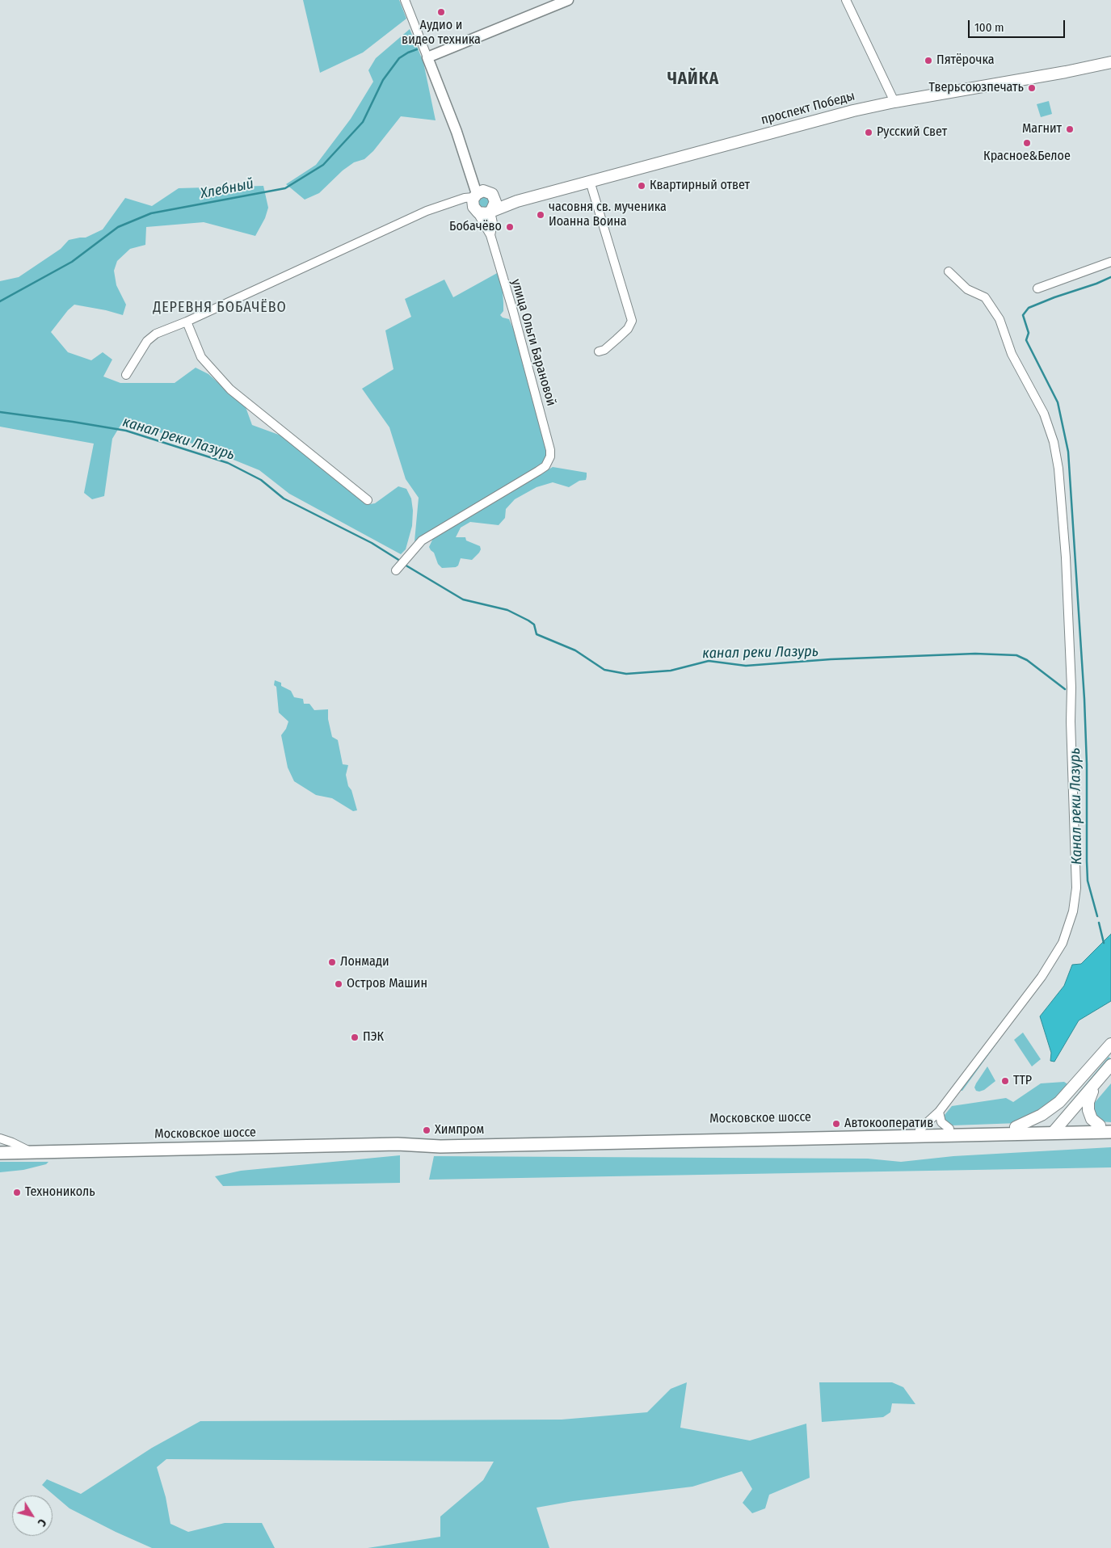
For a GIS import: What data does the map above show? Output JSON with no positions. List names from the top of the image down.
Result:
{
  "streets": {
    "main road": ["проспект Победы", "Московское шоссе"],
    "street": ["улица Ольги Барановой"]
  },
  "crossings": [
    ["проспект Победы", "улица Ольги Барановой"]
  ],
  "districts": ["ЧАЙКА", "ДЕРЕВНЯ БОБАЧЁВО"],
  "water": ["Хлебный", "канал реки Лазурь", "Канал реки Лазурь"],
  "places": [
    "Аудио и видео техника",
    "Пятёрочка",
    "Тверьсоюзпечать",
    "Магнит",
    "Русский Свет",
    "Красное&Белое",
    "Квартирный ответ",
    "часовня св. мученика Иоанна Воина",
    "Бобачёво",
    "Лонмади",
    "Остров Машин",
    "ПЭК",
    "ТТР",
    "Автокооператив",
    "Химпром",
    "Технониколь"
  ],
  "scale_bar": "100 m",
  "north": "bottom right"
}
